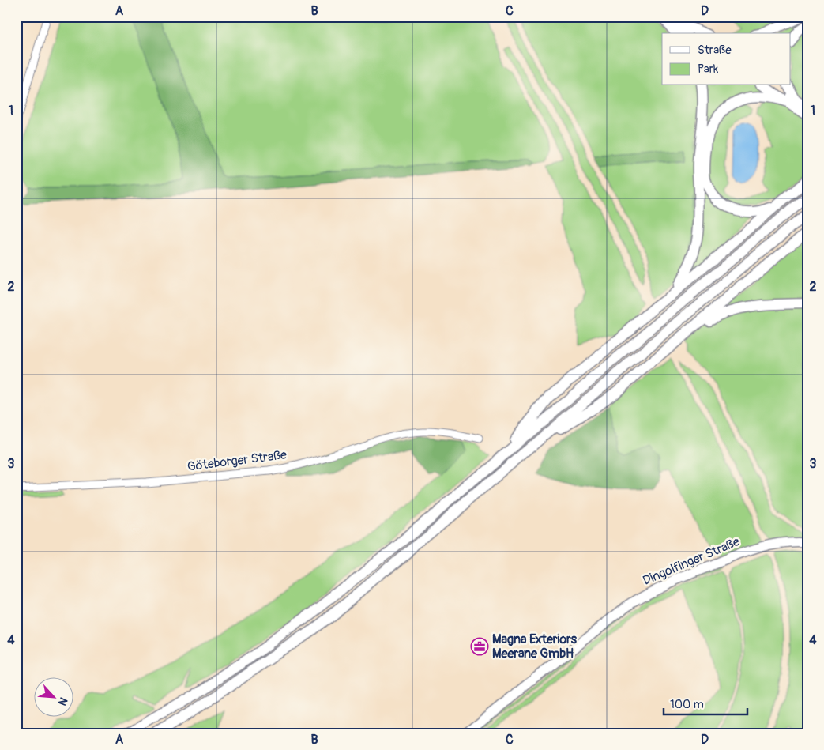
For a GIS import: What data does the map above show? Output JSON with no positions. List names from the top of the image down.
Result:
{
  "streets": {
    "main road": ["Dingolfinger Straße"],
    "street": ["Göteborger Straße"]
  },
  "places": {
    "office": ["Magna Exteriors Meerane GmbH"]
  },
  "legend": ["Straße", "Park"],
  "scale_bar": "100 m",
  "north": "bottom right",
  "grid": {
    "columns": [
      "A",
      "B",
      "C",
      "D"
    ],
    "rows": [
      "1",
      "2",
      "3",
      "4"
    ]
  }
}
